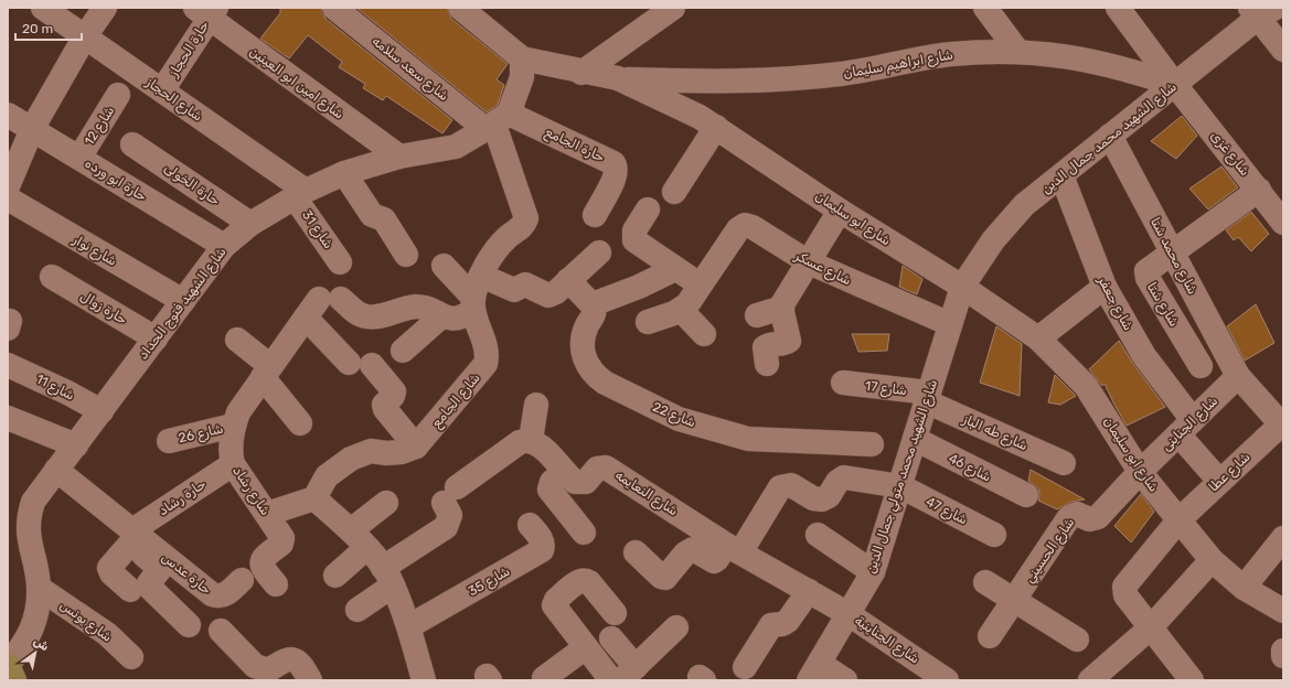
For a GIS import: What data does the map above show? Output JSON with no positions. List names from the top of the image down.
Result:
{
  "streets": {
    "street": [
      "حارة الحجاز",
      "شارع ابراهيم سليمان",
      "شارع سعد سلامه",
      "شارع امين ابو العينين",
      "شارع الحجاز",
      "شارع 12",
      "شارع الشهيد محمد جمال الدين",
      "حارة الجامع",
      "شارع غزى",
      "حارة ابو ورده",
      "حارة الخولى",
      "شارع ابو سليمان",
      "شارع 31",
      "شارع نوار",
      "شارع محمد شتا",
      "شارع عسكر",
      "شارع الشهيد فتوح الحداد",
      "شارع جعفر",
      "شارع شتا",
      "حارة زوال",
      "شارع 11",
      "شارع 17",
      "شارع الجامع",
      "شارع 22",
      "شارع الجناينى",
      "شارع طه الباز",
      "شارع 26",
      "شارع 46",
      "شارع عطا",
      "شارع الشهيد محمد متولي جمال الدين",
      "شارع رشاد",
      "شارع النعايمه",
      "حارة رشاد",
      "شارع 47",
      "شارع الحسيني",
      "حارة عدس",
      "شارع 35",
      "شارع يونس",
      "شارع الجناينية"
    ]
  },
  "crossings": [
    ["حارة الحجاز", "شارع امين ابو العينين"],
    ["حارة الحجاز", "شارع الحجاز"],
    ["شارع ابراهيم سليمان", "شارع الشهيد محمد جمال الدين"],
    ["شارع ابراهيم سليمان", "شارع غزى"],
    ["شارع ابراهيم سليمان", "شارع ابو سليمان"],
    ["شارع سعد سلامه", "حارة الجامع"],
    ["شارع سعد سلامه", "شارع الشهيد فتوح الحداد"],
    ["شارع امين ابو العينين", "شارع الشهيد فتوح الحداد"],
    ["شارع الحجاز", "شارع 31"],
    ["شارع الحجاز", "شارع الشهيد فتوح الحداد"],
    ["شارع 12", "حارة ابو ورده"],
    ["شارع الشهيد محمد جمال الدين", "شارع غزى"],
    ["شارع الشهيد محمد جمال الدين", "شارع ابو سليمان"],
    ["شارع الشهيد محمد جمال الدين", "شارع محمد شتا"],
    ["شارع الشهيد محمد جمال الدين", "شارع جعفر"],
    ["شارع الشهيد محمد جمال الدين", "شارع الشهيد محمد متولي جمال الدين"],
    ["حارة الجامع", "شارع الشهيد فتوح الحداد"],
    ["شارع غزى", "شارع شتا"],
    ["حارة ابو ورده", "شارع الشهيد فتوح الحداد"],
    ["حارة الخولى", "شارع الشهيد فتوح الحداد"],
    ["شارع ابو سليمان", "شارع الجناينى"],
    ["شارع ابو سليمان", "شارع عطا"],
    ["شارع ابو سليمان", "شارع الشهيد محمد متولي جمال الدين"],
    ["شارع ابو سليمان", "شارع الحسيني"],
    ["شارع 31", "شارع الشهيد فتوح الحداد"],
    ["شارع نوار", "شارع الشهيد فتوح الحداد"],
    ["شارع محمد شتا", "شارع شتا"],
    ["شارع محمد شتا", "شارع الجناينى"],
    ["شارع محمد شتا", "شارع عطا"],
    ["شارع عسكر", "شارع الشهيد محمد متولي جمال الدين"],
    ["شارع الشهيد فتوح الحداد", "حارة زوال"],
    ["شارع الشهيد فتوح الحداد", "شارع 11"],
    ["شارع الشهيد فتوح الحداد", "شارع يونس"],
    ["شارع جعفر", "شارع الجناينى"],
    ["شارع جعفر", "شارع عطا"],
    ["شارع 17", "شارع طه الباز"],
    ["شارع 17", "شارع الشهيد محمد متولي جمال الدين"],
    ["شارع الجناينى", "شارع الحسيني"],
    ["شارع طه الباز", "شارع الشهيد محمد متولي جمال الدين"],
    ["شارع 26", "شارع رشاد"],
    ["شارع 46", "شارع الشهيد محمد متولي جمال الدين"],
    ["شارع الشهيد محمد متولي جمال الدين", "شارع النعايمه"],
    ["شارع الشهيد محمد متولي جمال الدين", "شارع 47"],
    ["شارع الشهيد محمد متولي جمال الدين", "شارع الجناينية"],
    ["شارع رشاد", "حارة رشاد"],
    ["شارع النعايمه", "شارع 47"],
    ["شارع النعايمه", "شارع الجناينية"],
    ["حارة رشاد", "حارة عدس"]
  ],
  "scale_bar": "20 m",
  "north": "top right"
}
